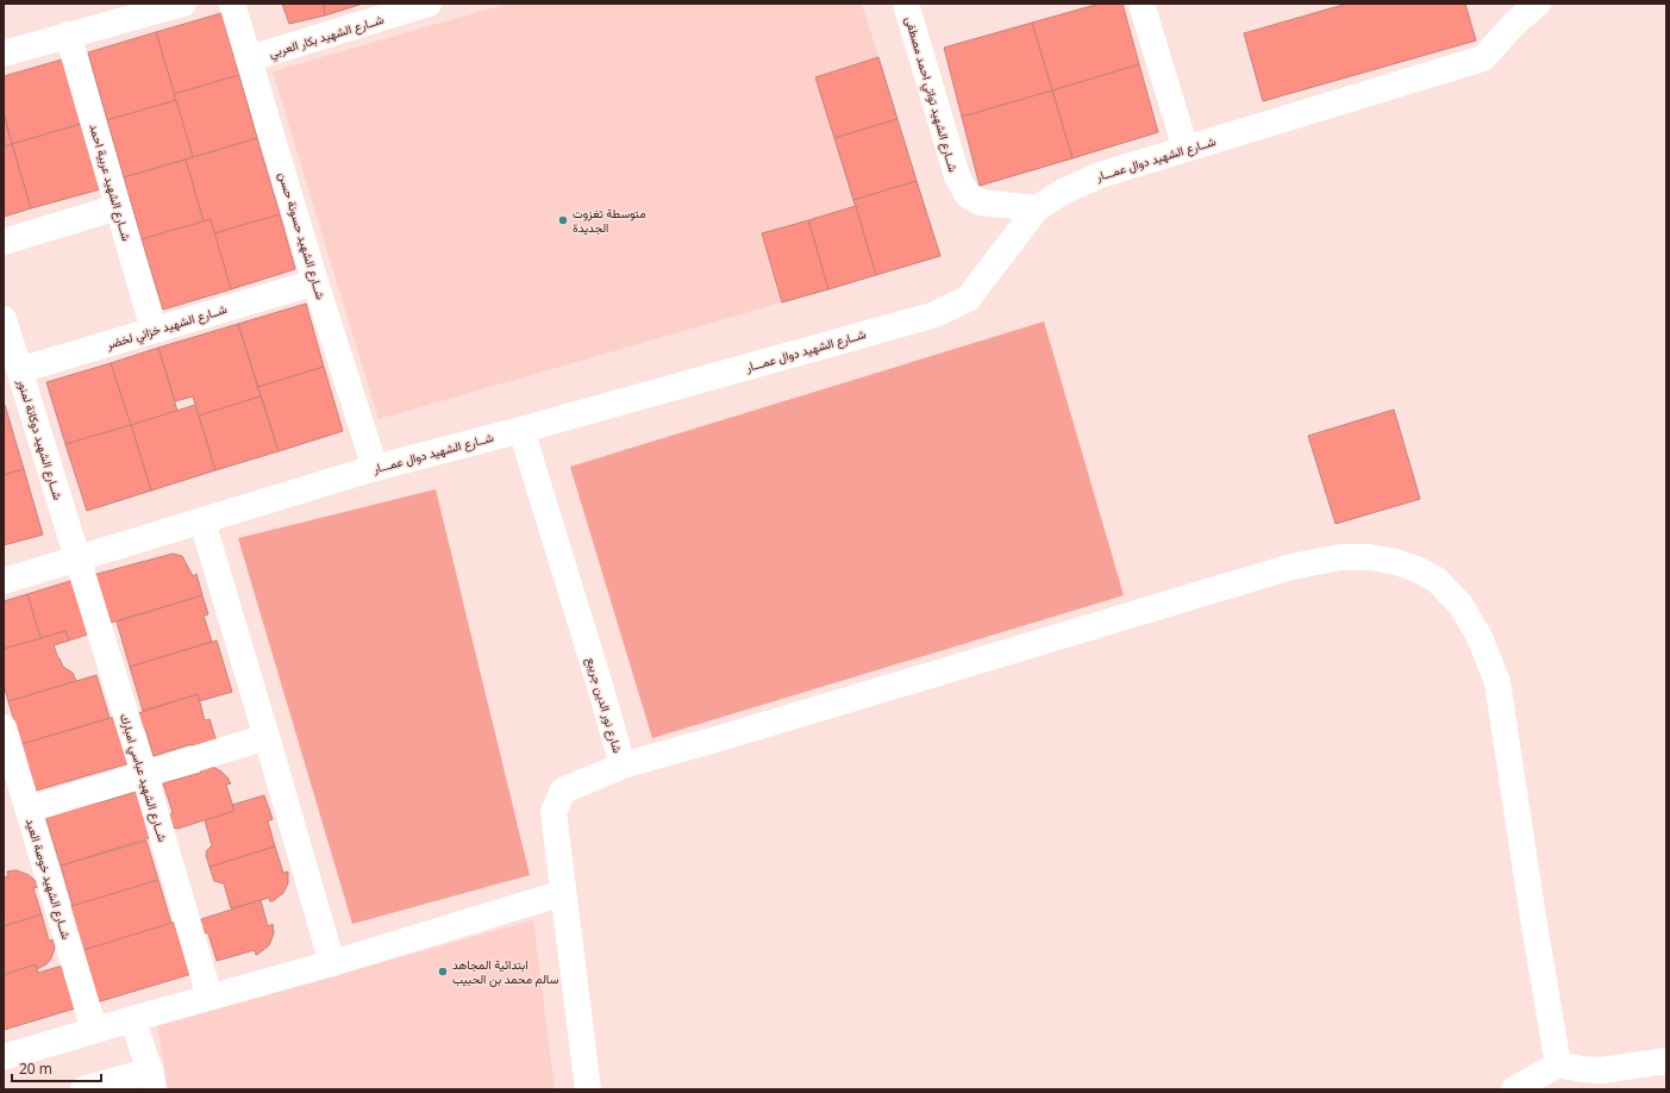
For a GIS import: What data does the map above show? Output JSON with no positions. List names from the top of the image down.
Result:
{
  "streets": {
    "street": [
      "شــارع الشهيد بكار العربي",
      "شــارع الشهيد تواتي احمد مصطفى",
      "شــارع الشهيد دوال عمـــار",
      "شــارع الشهيد عربية احمد",
      "شــارع الشهيد حسونة حسن",
      "شــارع الشهيد خزاني لخضر",
      "شــارع الشهيد دوكانة لمنور",
      "شارع نور الدين جريبع",
      "شــارع الشهيد عباسي امبارك",
      "شــارع الشهيد خوصة العيد"
    ]
  },
  "crossings": [
    ["شــارع الشهيد بكار العربي", "شــارع الشهيد حسونة حسن"],
    ["شــارع الشهيد تواتي احمد مصطفى", "شــارع الشهيد دوال عمـــار"],
    ["شــارع الشهيد دوال عمـــار", "شــارع الشهيد حسونة حسن"],
    ["شــارع الشهيد دوال عمـــار", "شــارع الشهيد دوكانة لمنور"],
    ["شــارع الشهيد دوال عمـــار", "شارع نور الدين جريبع"],
    ["شــارع الشهيد دوال عمـــار", "شــارع الشهيد عباسي امبارك"],
    ["شــارع الشهيد عربية احمد", "شــارع الشهيد خزاني لخضر"],
    ["شــارع الشهيد حسونة حسن", "شــارع الشهيد خزاني لخضر"],
    ["شــارع الشهيد خزاني لخضر", "شــارع الشهيد دوكانة لمنور"],
    ["شــارع الشهيد دوكانة لمنور", "شــارع الشهيد عباسي امبارك"]
  ],
  "places": ["متوسطة تغزوت الجديدة", "ابتدائية المجاهد سالم محمد بن الحبيب"],
  "scale_bar": "20 m"
}
